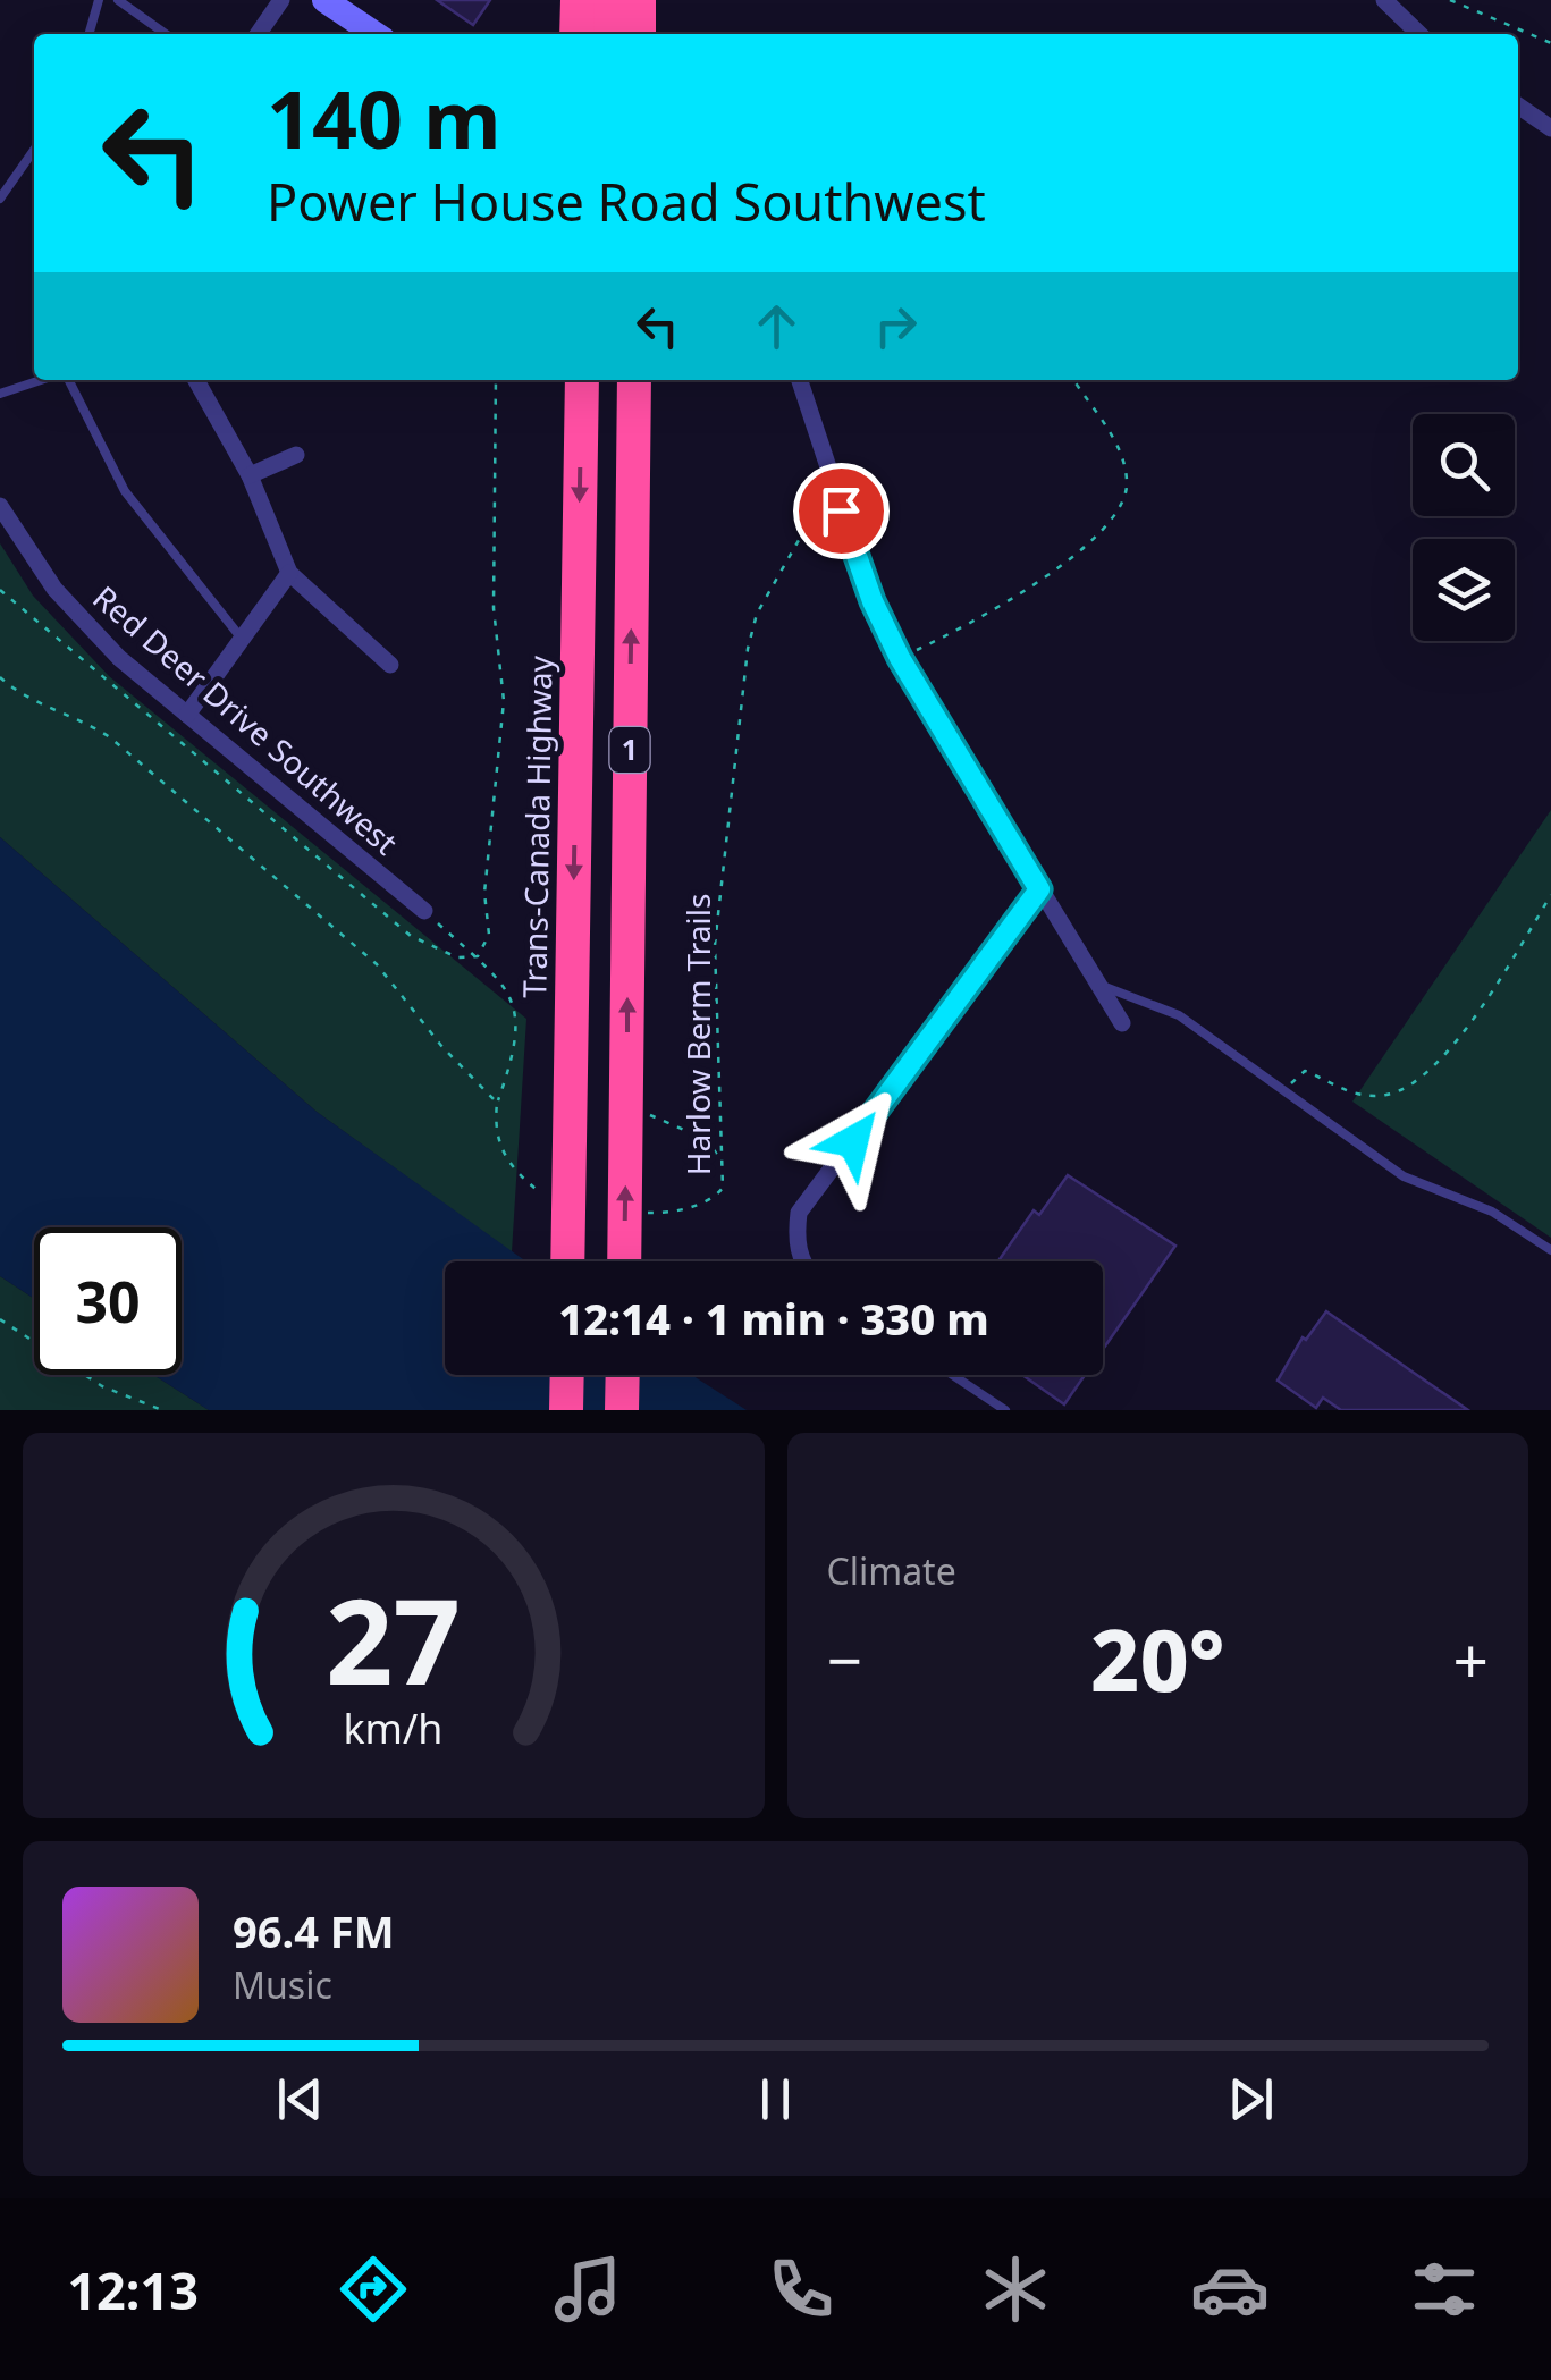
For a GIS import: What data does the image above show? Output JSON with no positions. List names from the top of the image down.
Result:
{
  "streets": {
    "highway": ["1", "Trans-Canada Highway"],
    "street": ["Red Deer Drive Southwest"],
    "path": ["Harlow Berm Trails"]
  },
  "page": {
    "turn": ["140 m", "Power House Road Southwest"],
    "limit": "30",
    "trip": "12:14 · 1 min · 330 m",
    "tile": "Climate",
    "heat": ["−", "20°", "+"],
    "song": ["96.4 FM", "Music"],
    "tabs": "12:13",
    "gauge": ["27", "km/h"]
  }
}
